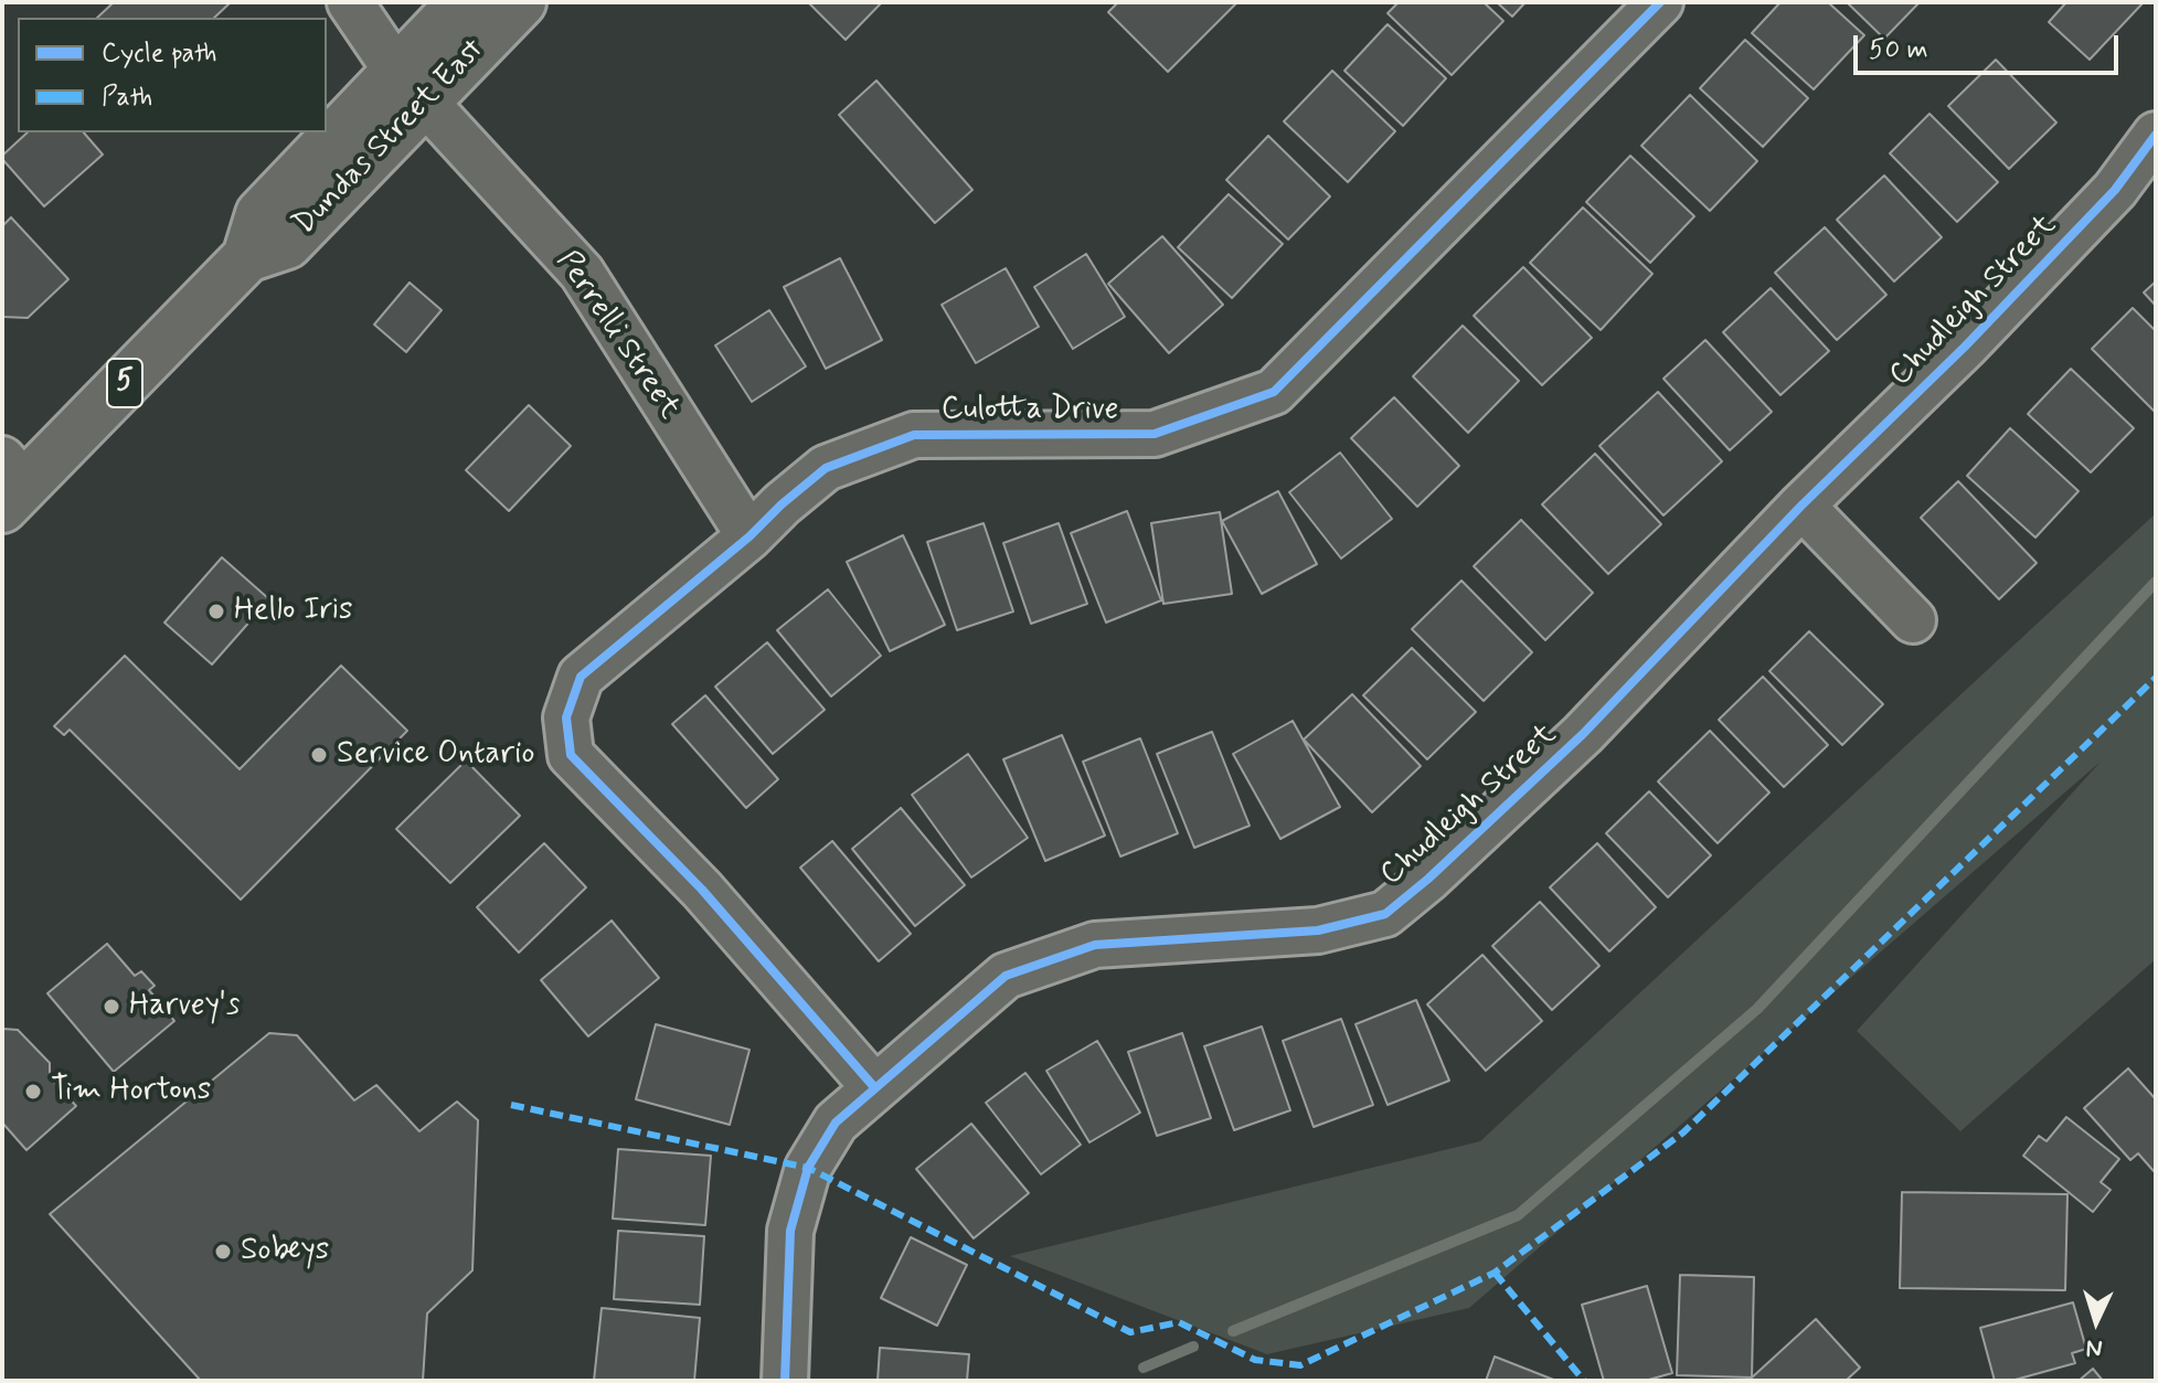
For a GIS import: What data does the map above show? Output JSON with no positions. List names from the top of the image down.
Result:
{
  "streets": {
    "main road": ["Dundas Street East", "5"],
    "street": ["Chudleigh Street", "Perrelli Street", "Culotta Drive"]
  },
  "crossings": [
    ["Dundas Street East", "Perrelli Street"],
    ["Chudleigh Street", "Culotta Drive"],
    ["Perrelli Street", "Culotta Drive"]
  ],
  "places": [
    "Hello Iris",
    "Service Ontario",
    "Harvey's",
    "Tim Hortons",
    "Sobeys"
  ],
  "legend": ["Cycle path", "Path"],
  "scale_bar": "50 m",
  "north": "bottom"
}
